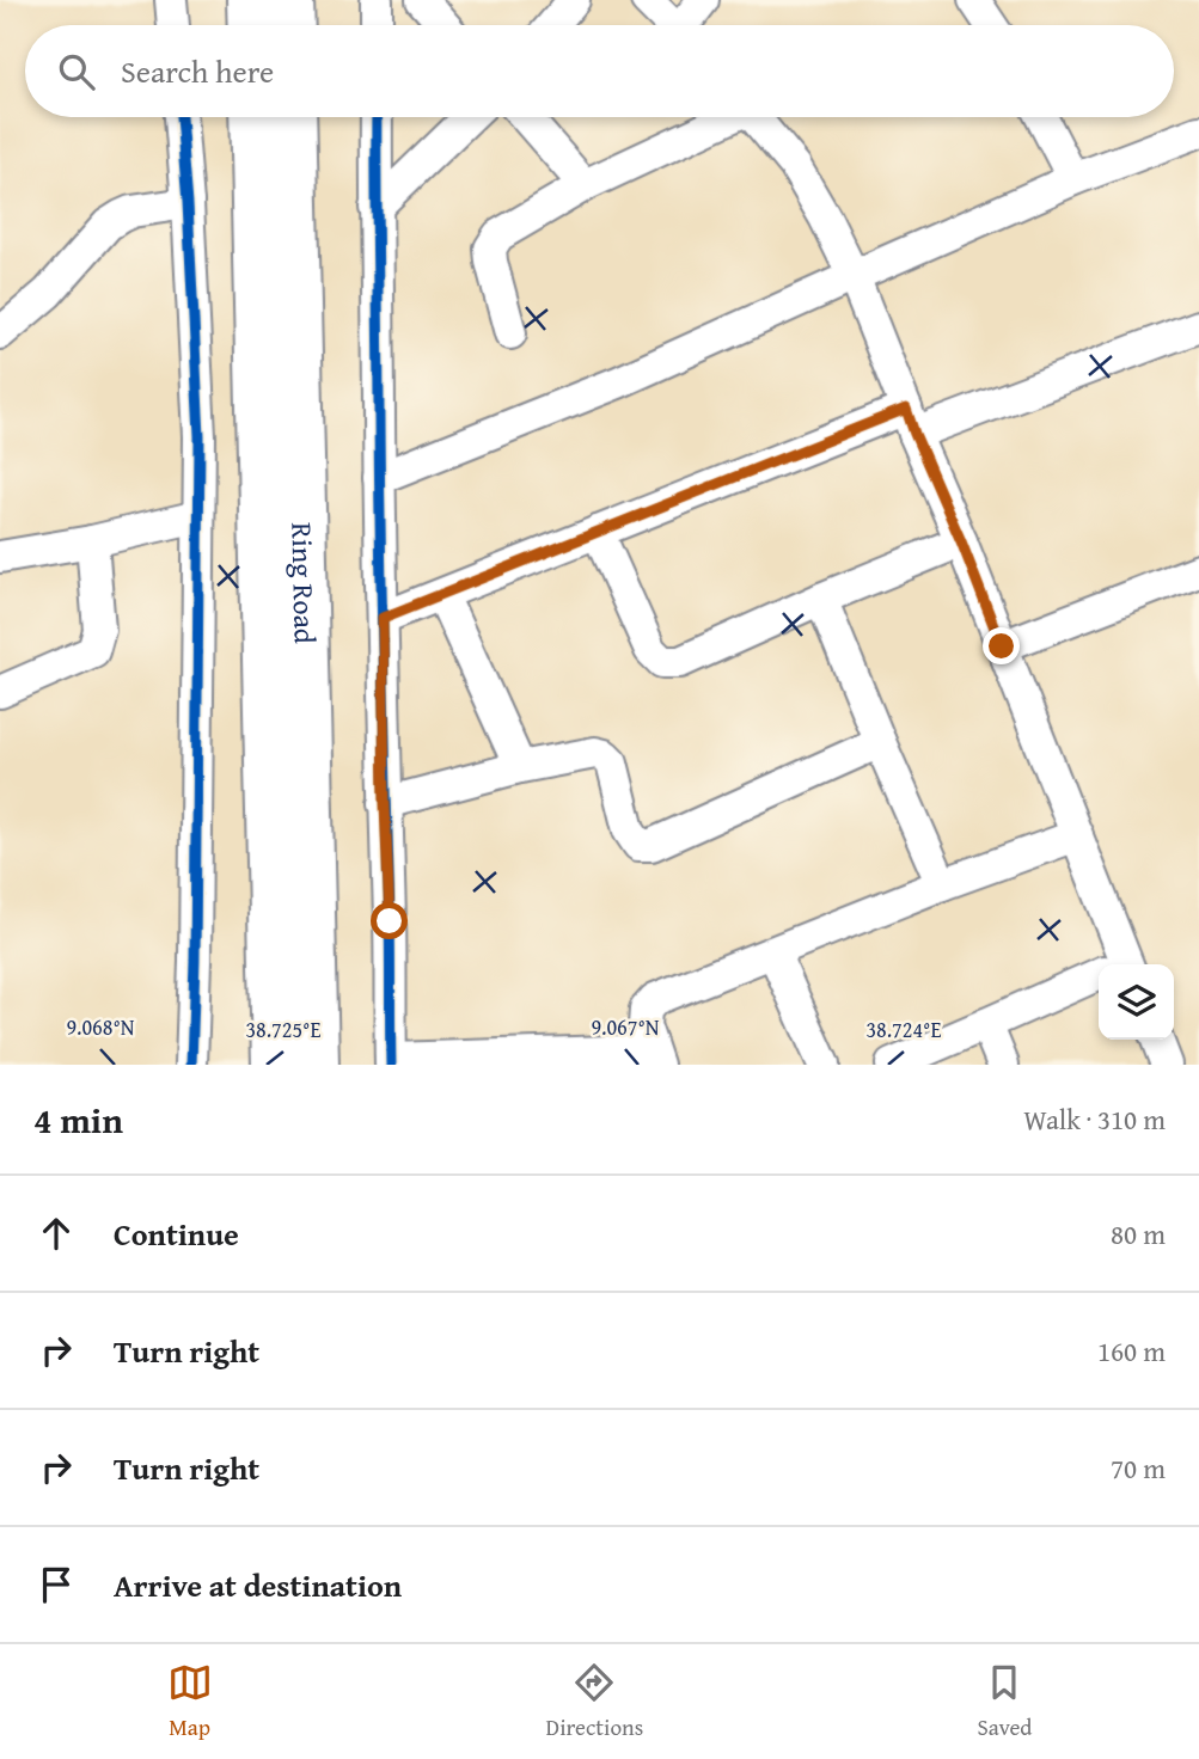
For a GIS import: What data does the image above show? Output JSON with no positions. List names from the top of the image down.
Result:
{
  "streets": {
    "highway": ["Ring Road"]
  },
  "page": {
    "search": "Search here",
    "heading": ["4 min", "Walk · 310 m"],
    "list": [
      ["Continue", "80 m"],
      ["Turn right", "160 m"],
      ["Turn right", "70 m"],
      "Arrive at destination"
    ],
    "nav": ["Map", "Directions", "Saved"]
  },
  "coordinates": [
    "9.068°N",
    "9.067°N",
    "38.725°E",
    "38.724°E"
  ]
}
